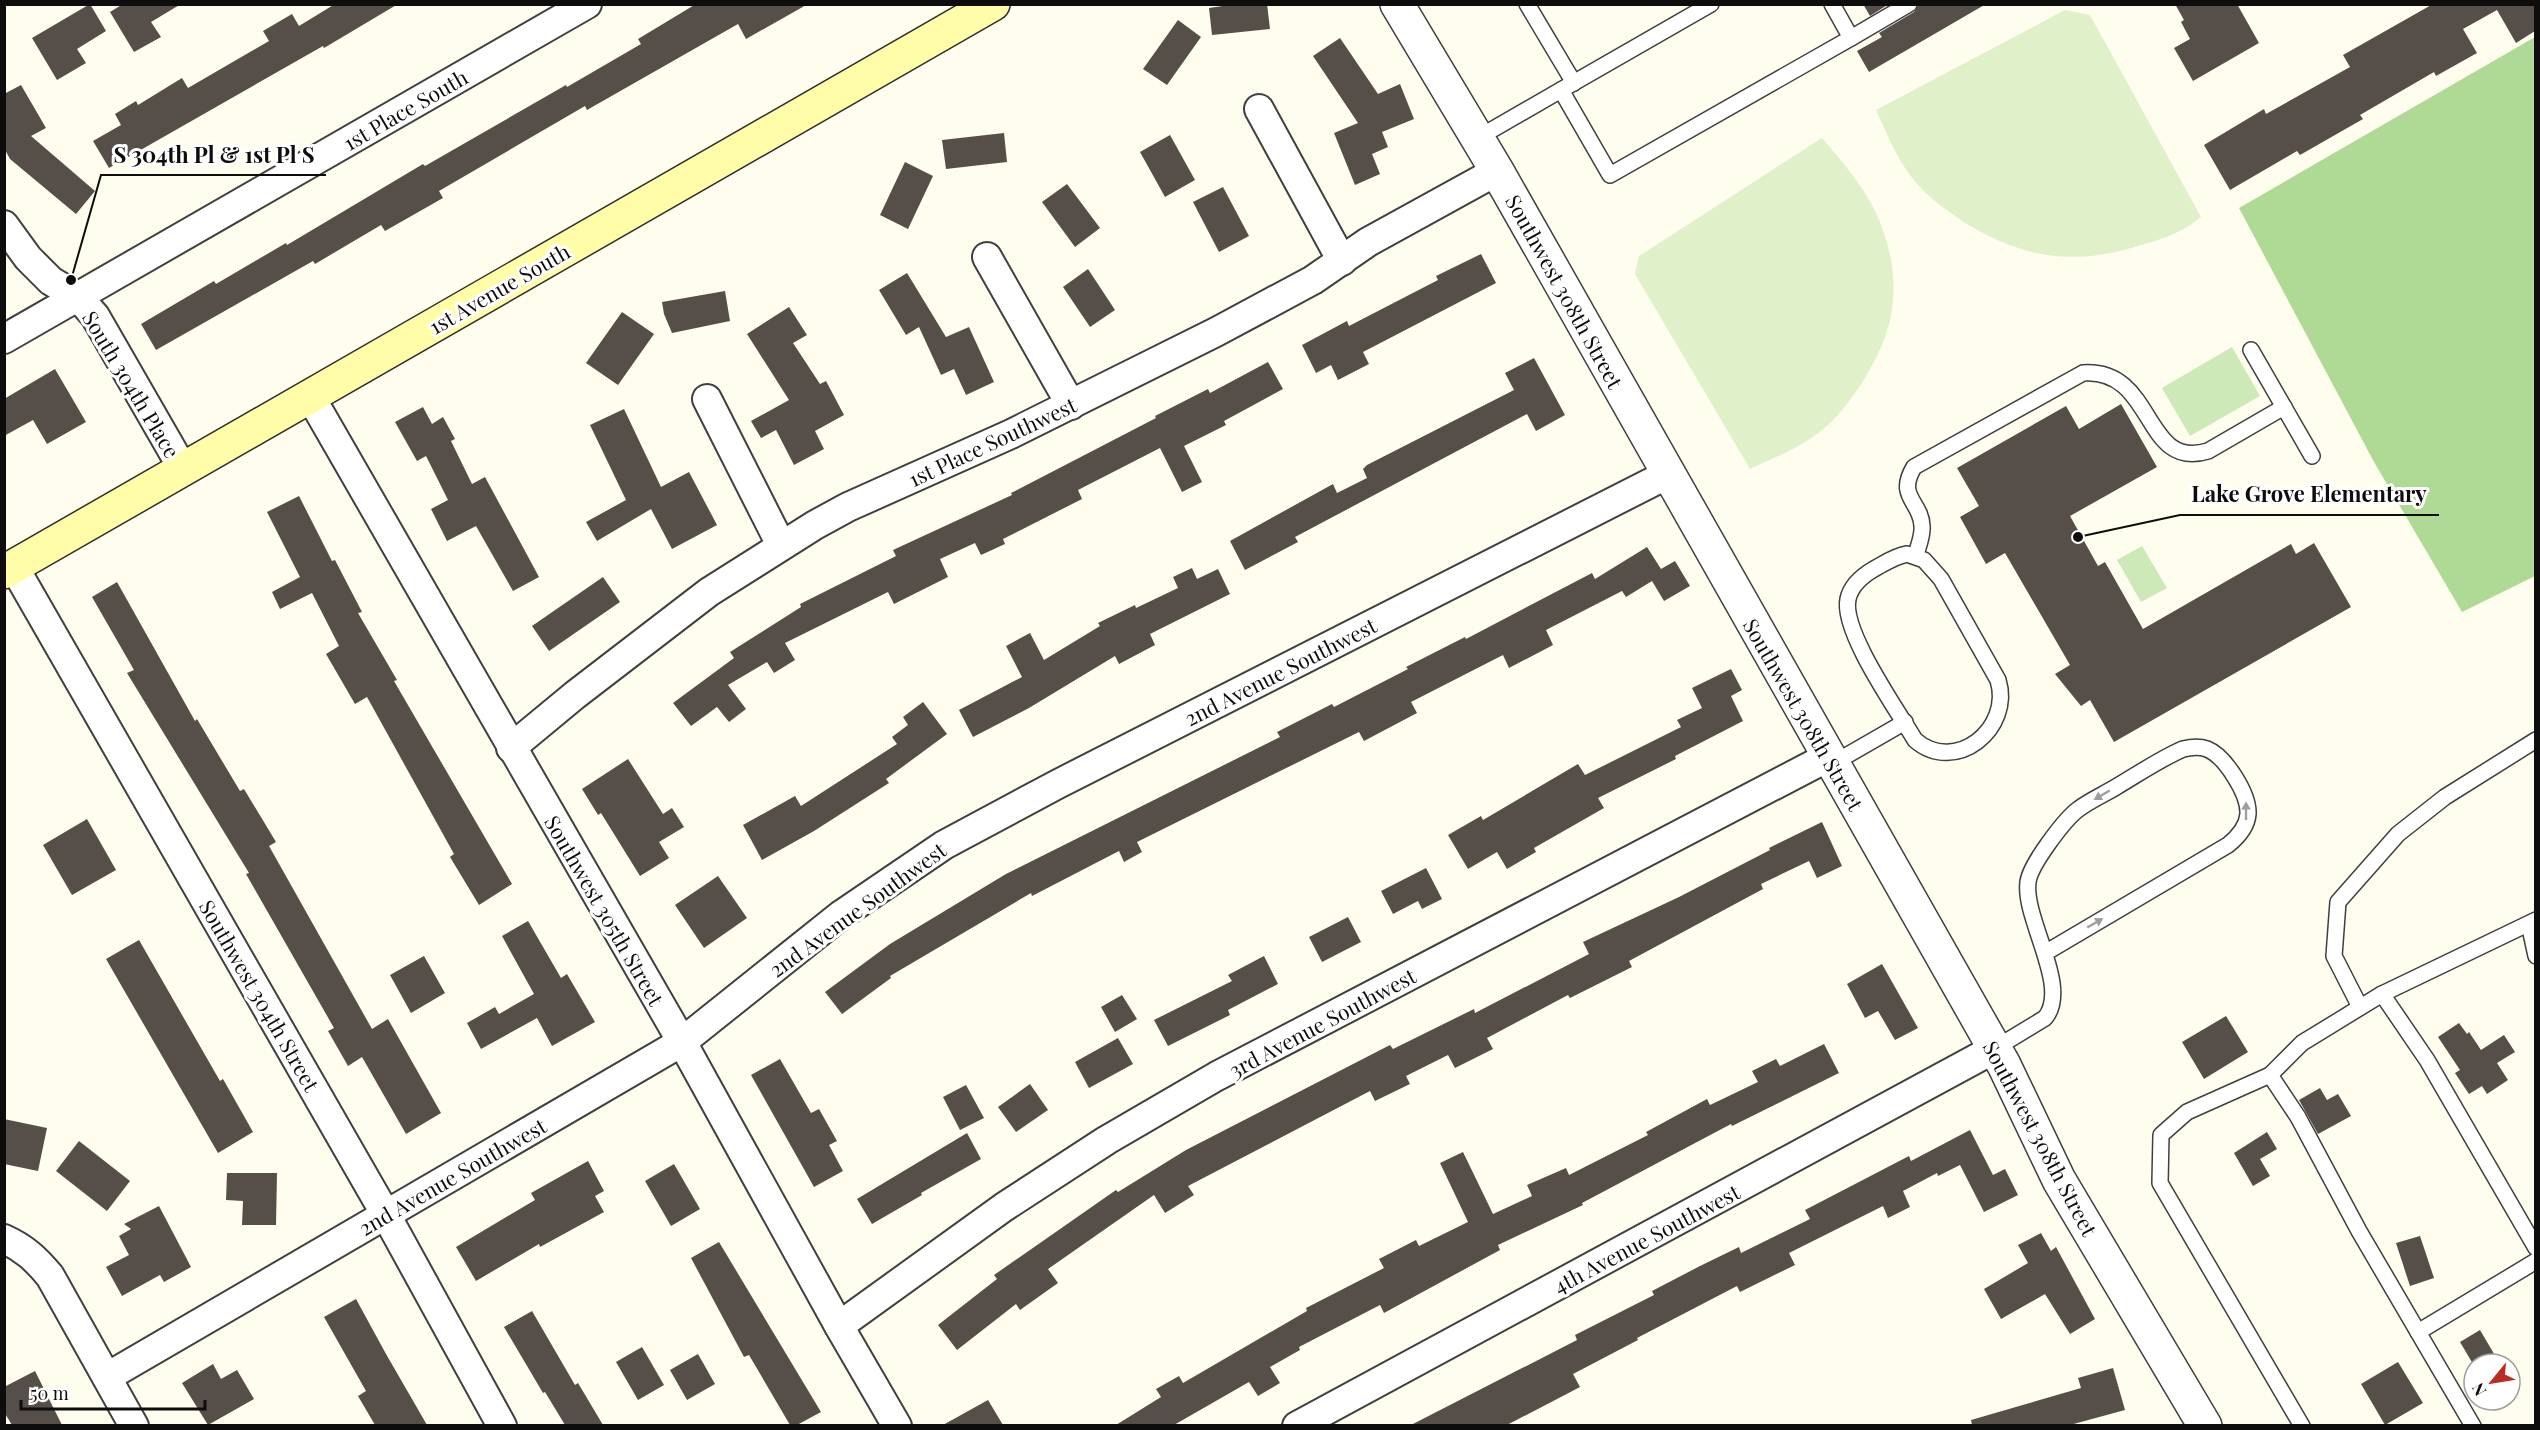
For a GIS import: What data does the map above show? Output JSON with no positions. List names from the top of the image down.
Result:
{
  "streets": {
    "main road": ["1st Avenue South"],
    "street": [
      "1st Place South",
      "Southwest 308th Street",
      "South 304th Place",
      "1st Place Southwest",
      "2nd Avenue Southwest",
      "Southwest 305th Street",
      "Southwest 304th Street",
      "3rd Avenue Southwest",
      "4th Avenue Southwest"
    ]
  },
  "crossings": [
    ["1st Place South", "South 304th Place"],
    ["1st Avenue South", "South 304th Place"],
    ["1st Avenue South", "Southwest 305th Street"],
    ["1st Avenue South", "Southwest 304th Street"],
    ["Southwest 308th Street", "1st Place Southwest"],
    ["Southwest 308th Street", "2nd Avenue Southwest"],
    ["Southwest 308th Street", "3rd Avenue Southwest"],
    ["Southwest 308th Street", "4th Avenue Southwest"],
    ["1st Place Southwest", "Southwest 305th Street"],
    ["2nd Avenue Southwest", "Southwest 305th Street"],
    ["2nd Avenue Southwest", "Southwest 304th Street"],
    ["Southwest 305th Street", "3rd Avenue Southwest"]
  ],
  "places": ["S 304th Pl & 1st Pl S", "Lake Grove Elementary"],
  "scale_bar": "50 m",
  "north": "bottom left"
}
